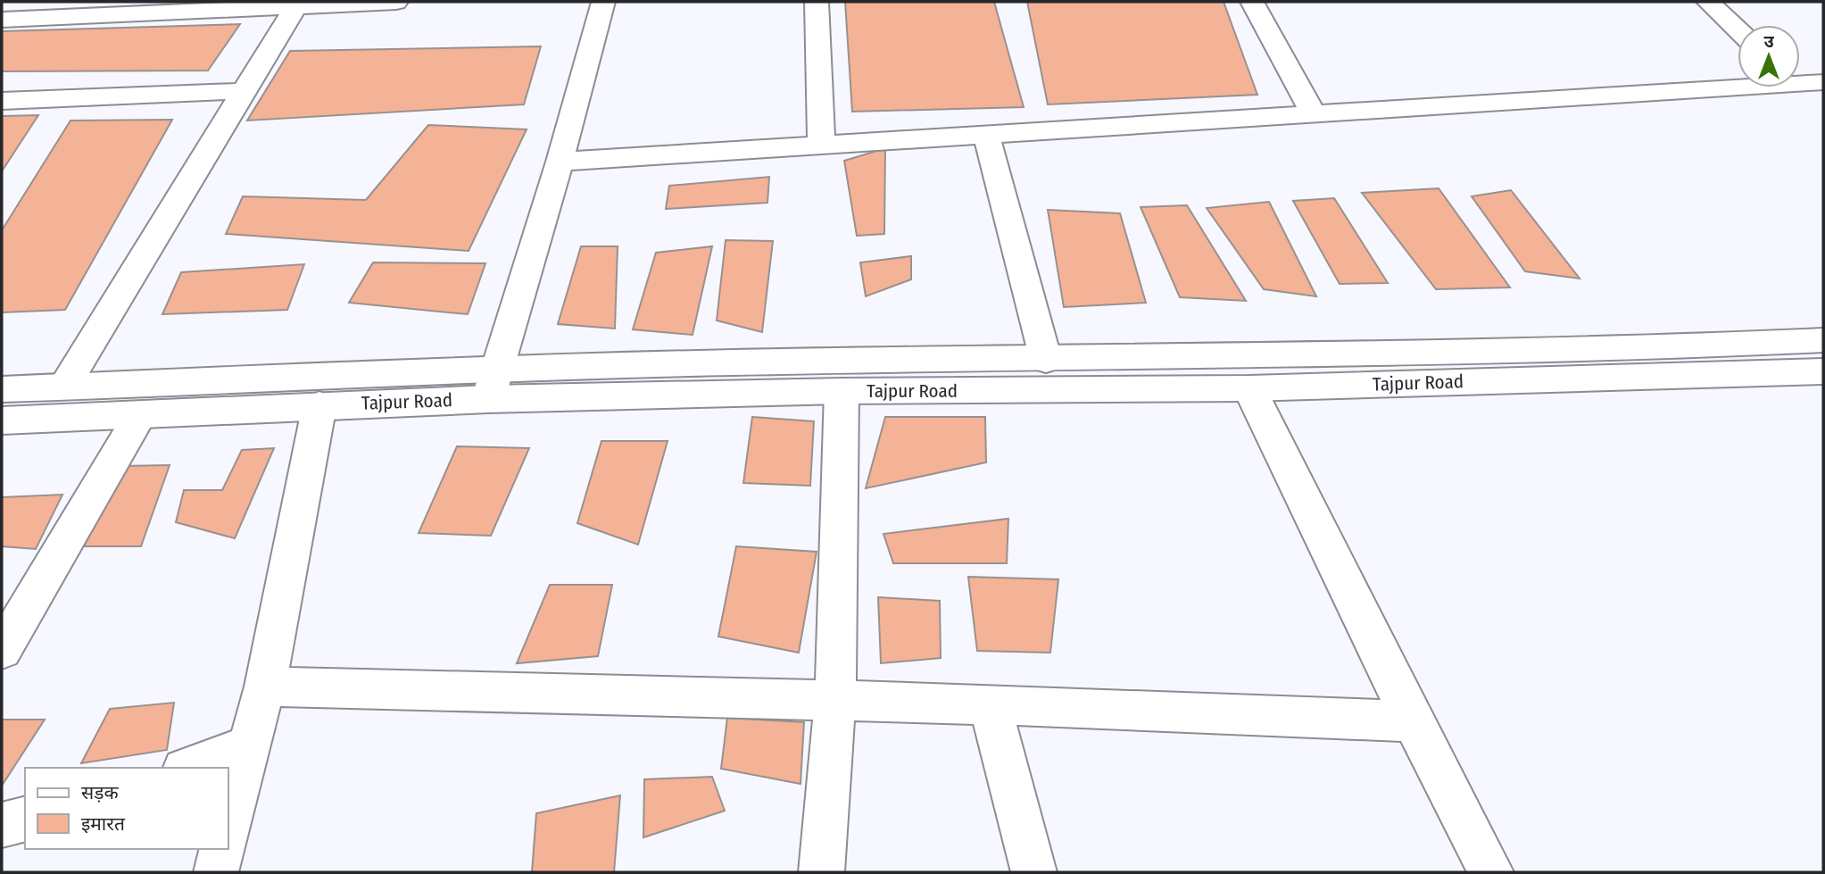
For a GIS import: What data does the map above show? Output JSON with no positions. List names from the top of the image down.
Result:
{
  "streets": {
    "street": ["Tajpur Road"]
  },
  "legend": ["सड़क", "इमारत"],
  "north": "top"
}
